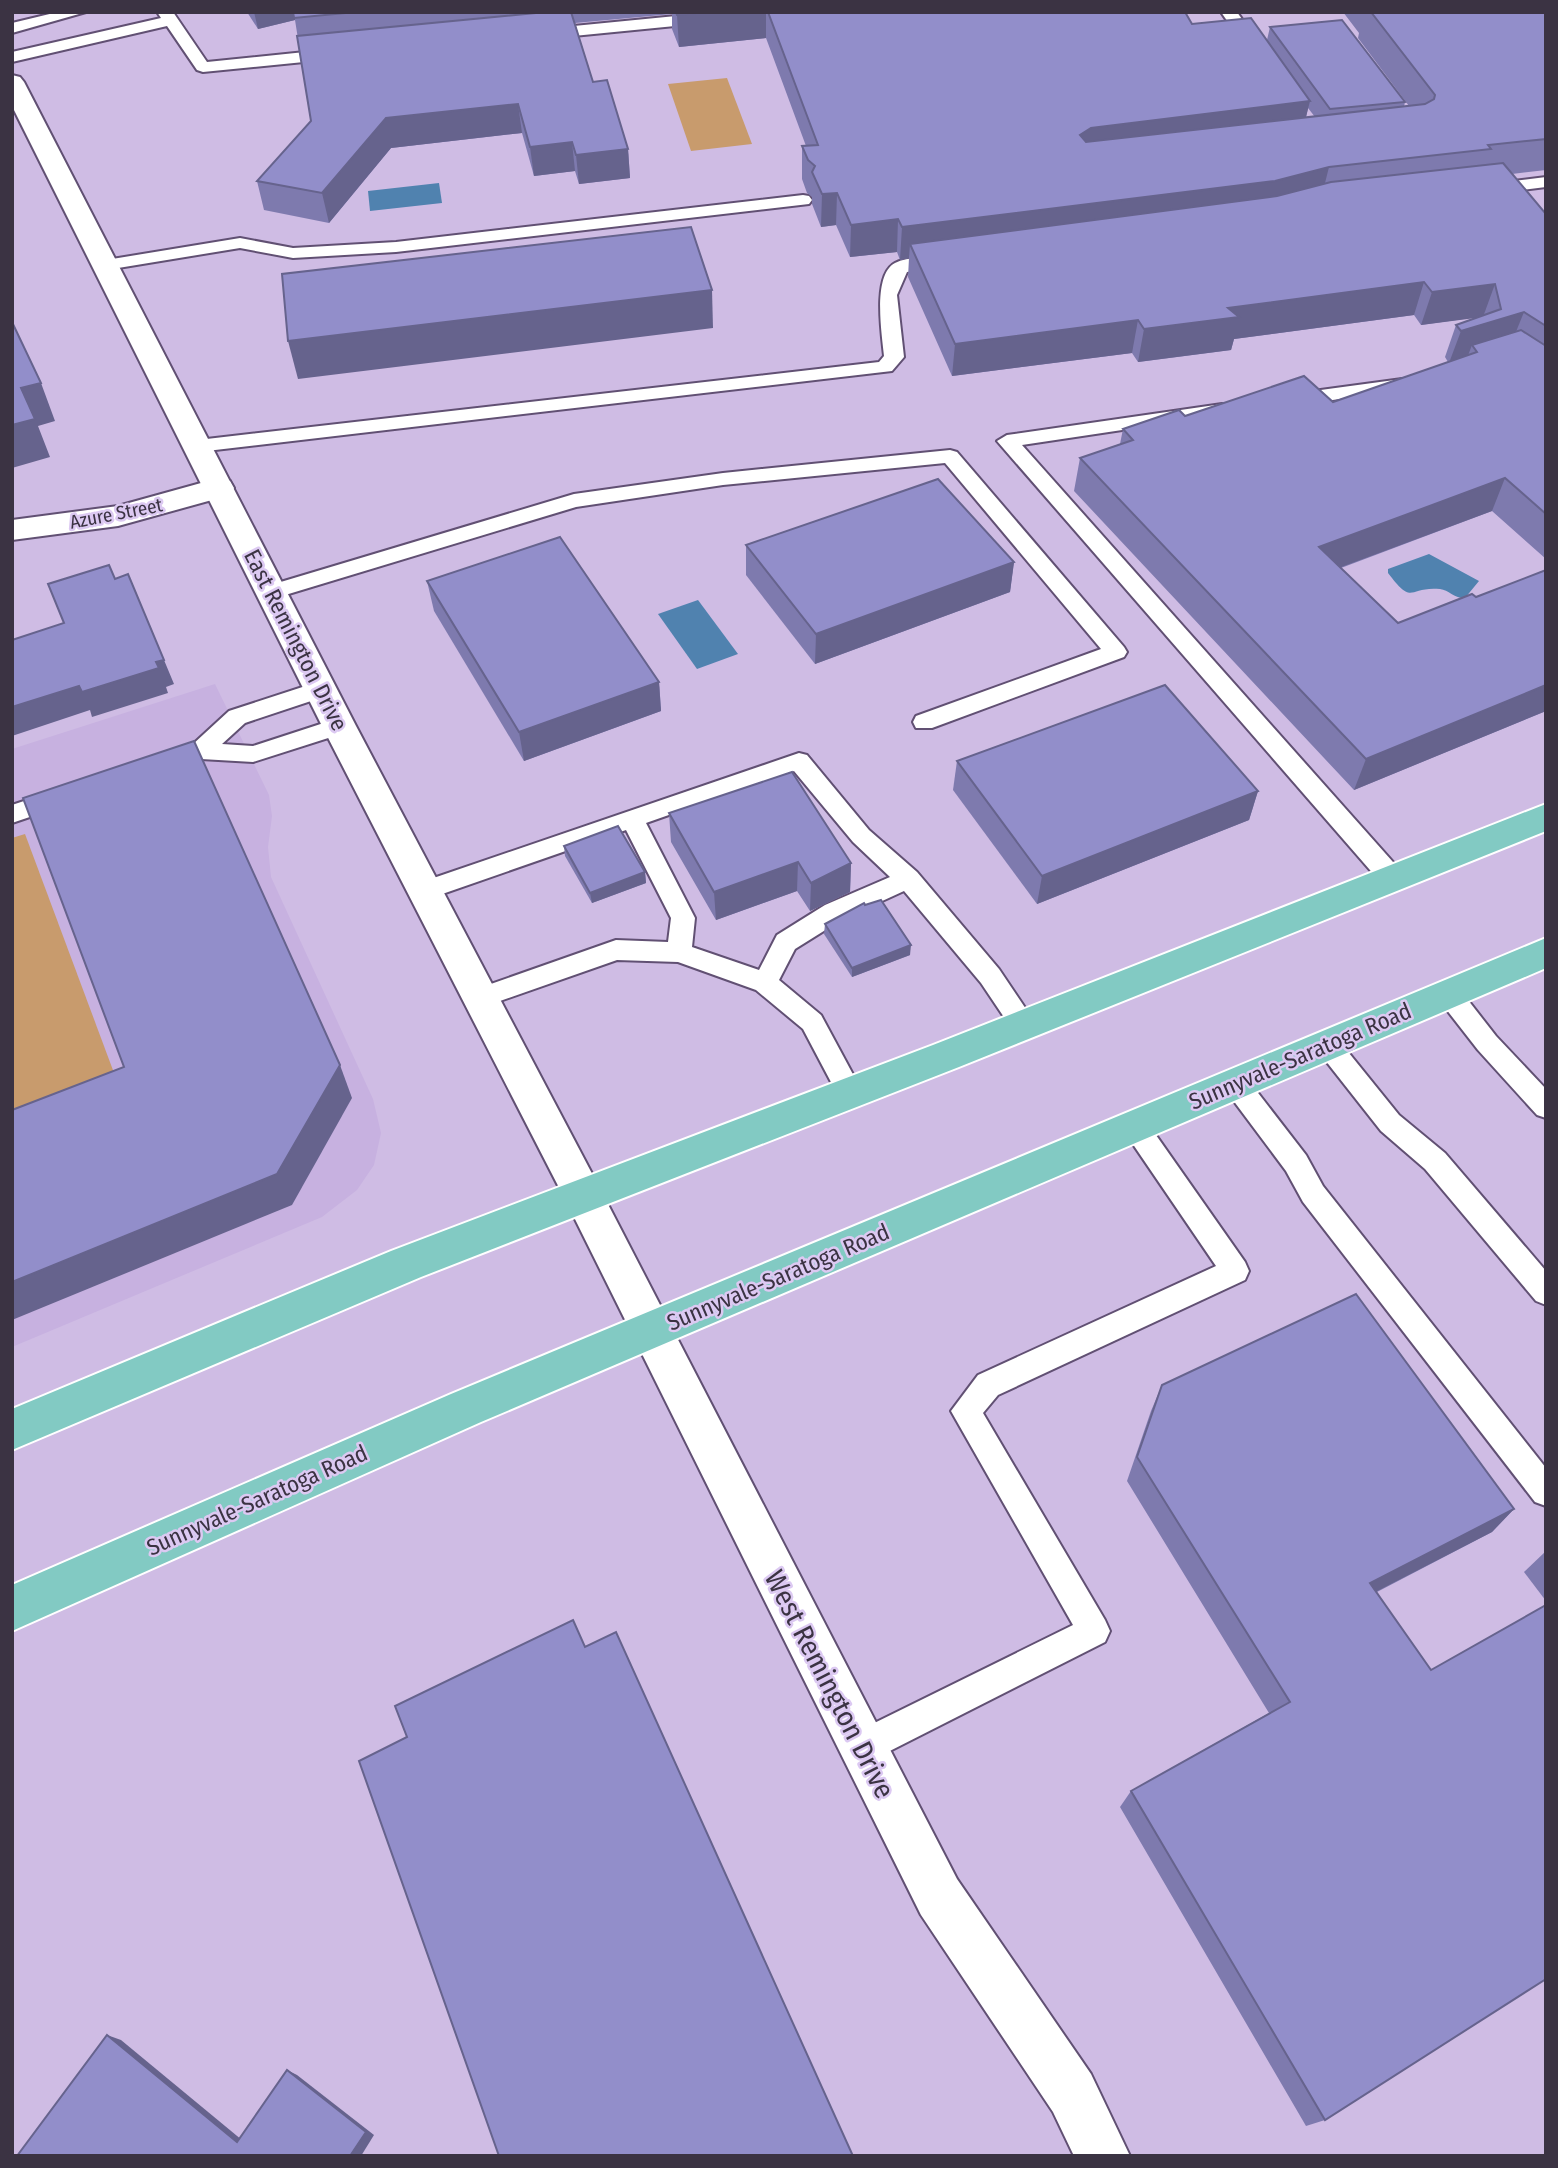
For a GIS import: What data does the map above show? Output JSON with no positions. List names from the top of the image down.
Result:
{
  "streets": {
    "main road": [
      "Azure Street",
      "East Remington Drive",
      "Sunnyvale-Saratoga Road",
      "West Remington Drive"
    ]
  },
  "crossings": [
    ["Azure Street", "East Remington Drive"],
    ["East Remington Drive", "West Remington Drive"],
    ["Sunnyvale-Saratoga Road", "West Remington Drive"]
  ]
}
